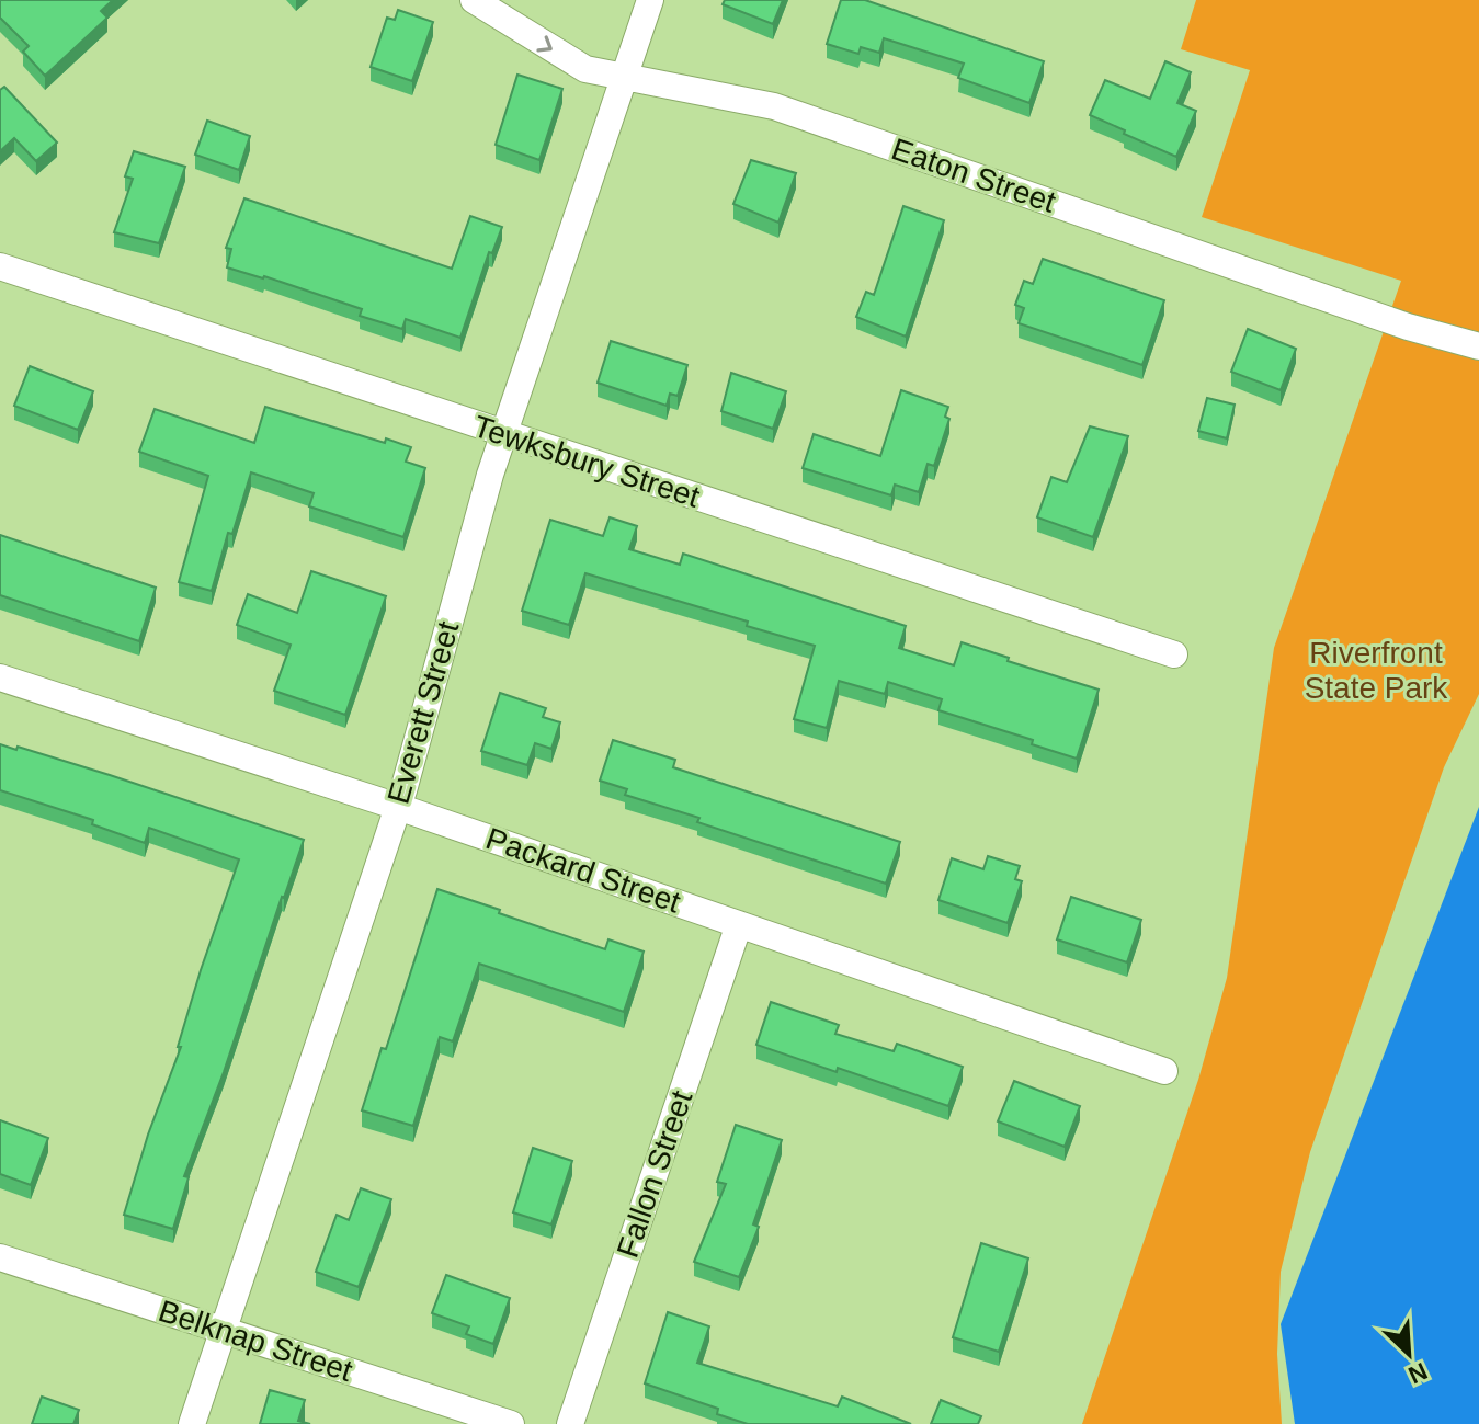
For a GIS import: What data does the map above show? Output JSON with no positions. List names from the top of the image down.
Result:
{
  "streets": {
    "street": [
      "Eaton Street",
      "Tewksbury Street",
      "Everett Street",
      "Packard Street",
      "Fallon Street",
      "Belknap Street"
    ]
  },
  "crossings": [
    ["Eaton Street", "Everett Street"],
    ["Tewksbury Street", "Everett Street"],
    ["Everett Street", "Packard Street"],
    ["Everett Street", "Belknap Street"],
    ["Packard Street", "Fallon Street"]
  ],
  "parks": ["Riverfront State Park"],
  "north": "bottom right"
}
